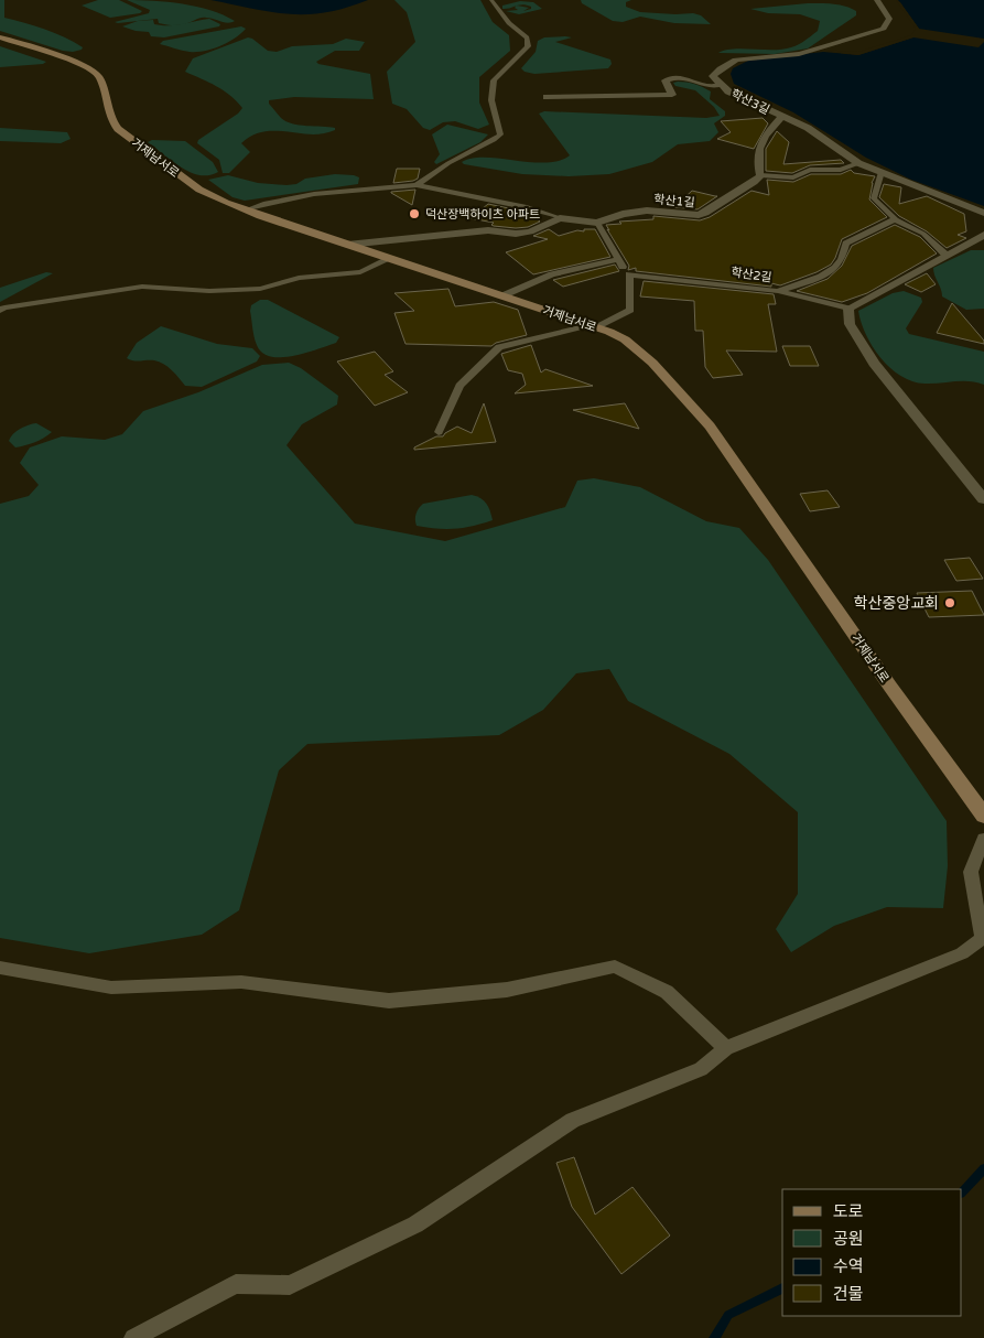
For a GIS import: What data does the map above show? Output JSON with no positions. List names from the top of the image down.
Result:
{
  "streets": {
    "main road": ["거제남서로"],
    "street": ["학산3길", "학산1길"],
    "lane": ["학산2길"]
  },
  "places": ["덕산장백하이츠 아파트", "학산중앙교회"],
  "legend": [
    "도로",
    "공원",
    "수역",
    "건물"
  ]
}
